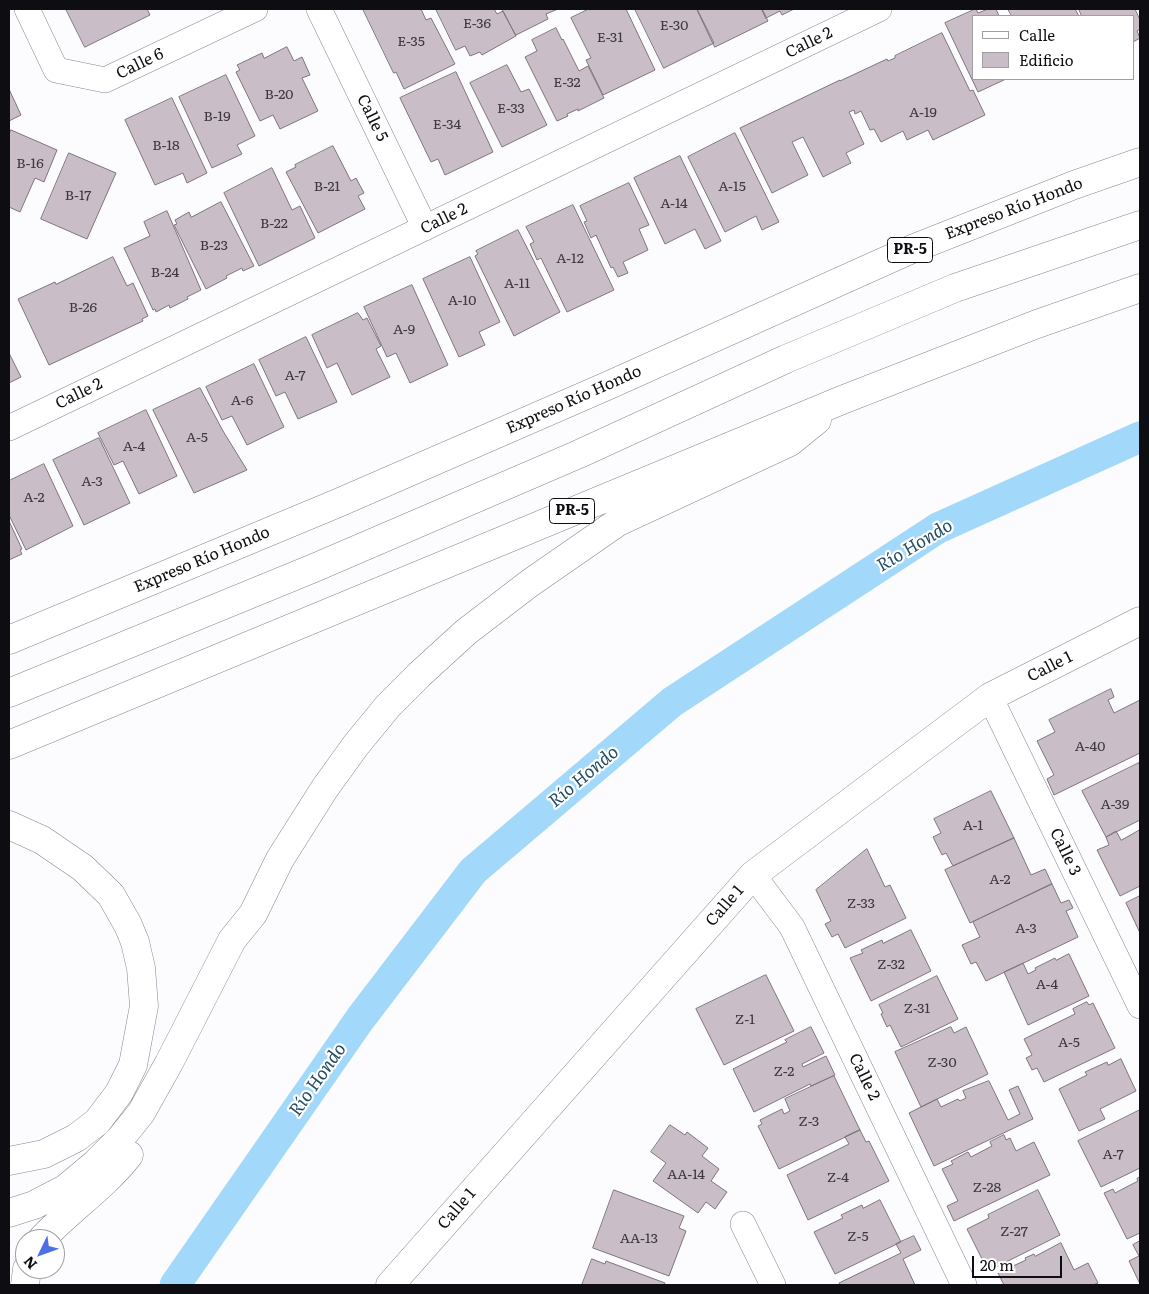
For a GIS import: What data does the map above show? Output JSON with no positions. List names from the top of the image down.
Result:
{
  "streets": {
    "main road": ["Expreso Río Hondo", "PR-5", "Calle 1"],
    "street": [
      "Calle 2",
      "Calle 6",
      "Calle 5",
      "Calle 3"
    ]
  },
  "crossings": [
    ["Calle 2", "Calle 5"],
    ["Calle 2", "Calle 1"],
    ["Calle 1", "Calle 3"]
  ],
  "water": ["Río Hondo"],
  "house_numbers": [
    "E-36",
    "E-30",
    "E-31",
    "E-35",
    "E-32",
    "B-20",
    "E-33",
    "A-19",
    "B-19",
    "E-34",
    "B-18",
    "B-16",
    "B-21",
    "A-15",
    "B-17",
    "A-14",
    "B-22",
    "B-23",
    "A-12",
    "B-24",
    "A-11",
    "A-10",
    "B-26",
    "A-9",
    "A-7",
    "A-6",
    "A-5",
    "A-4",
    "A-3",
    "A-2",
    "A-40",
    "A-39",
    "A-1",
    "A-2",
    "Z-33",
    "A-3",
    "Z-32",
    "A-4",
    "Z-31",
    "Z-1",
    "A-5",
    "Z-30",
    "Z-2",
    "Z-3",
    "A-7",
    "AA-14",
    "Z-4",
    "Z-28",
    "Z-27",
    "Z-5",
    "AA-13"
  ],
  "legend": ["Calle", "Edificio"],
  "scale_bar": "20 m",
  "north": "bottom left"
}
